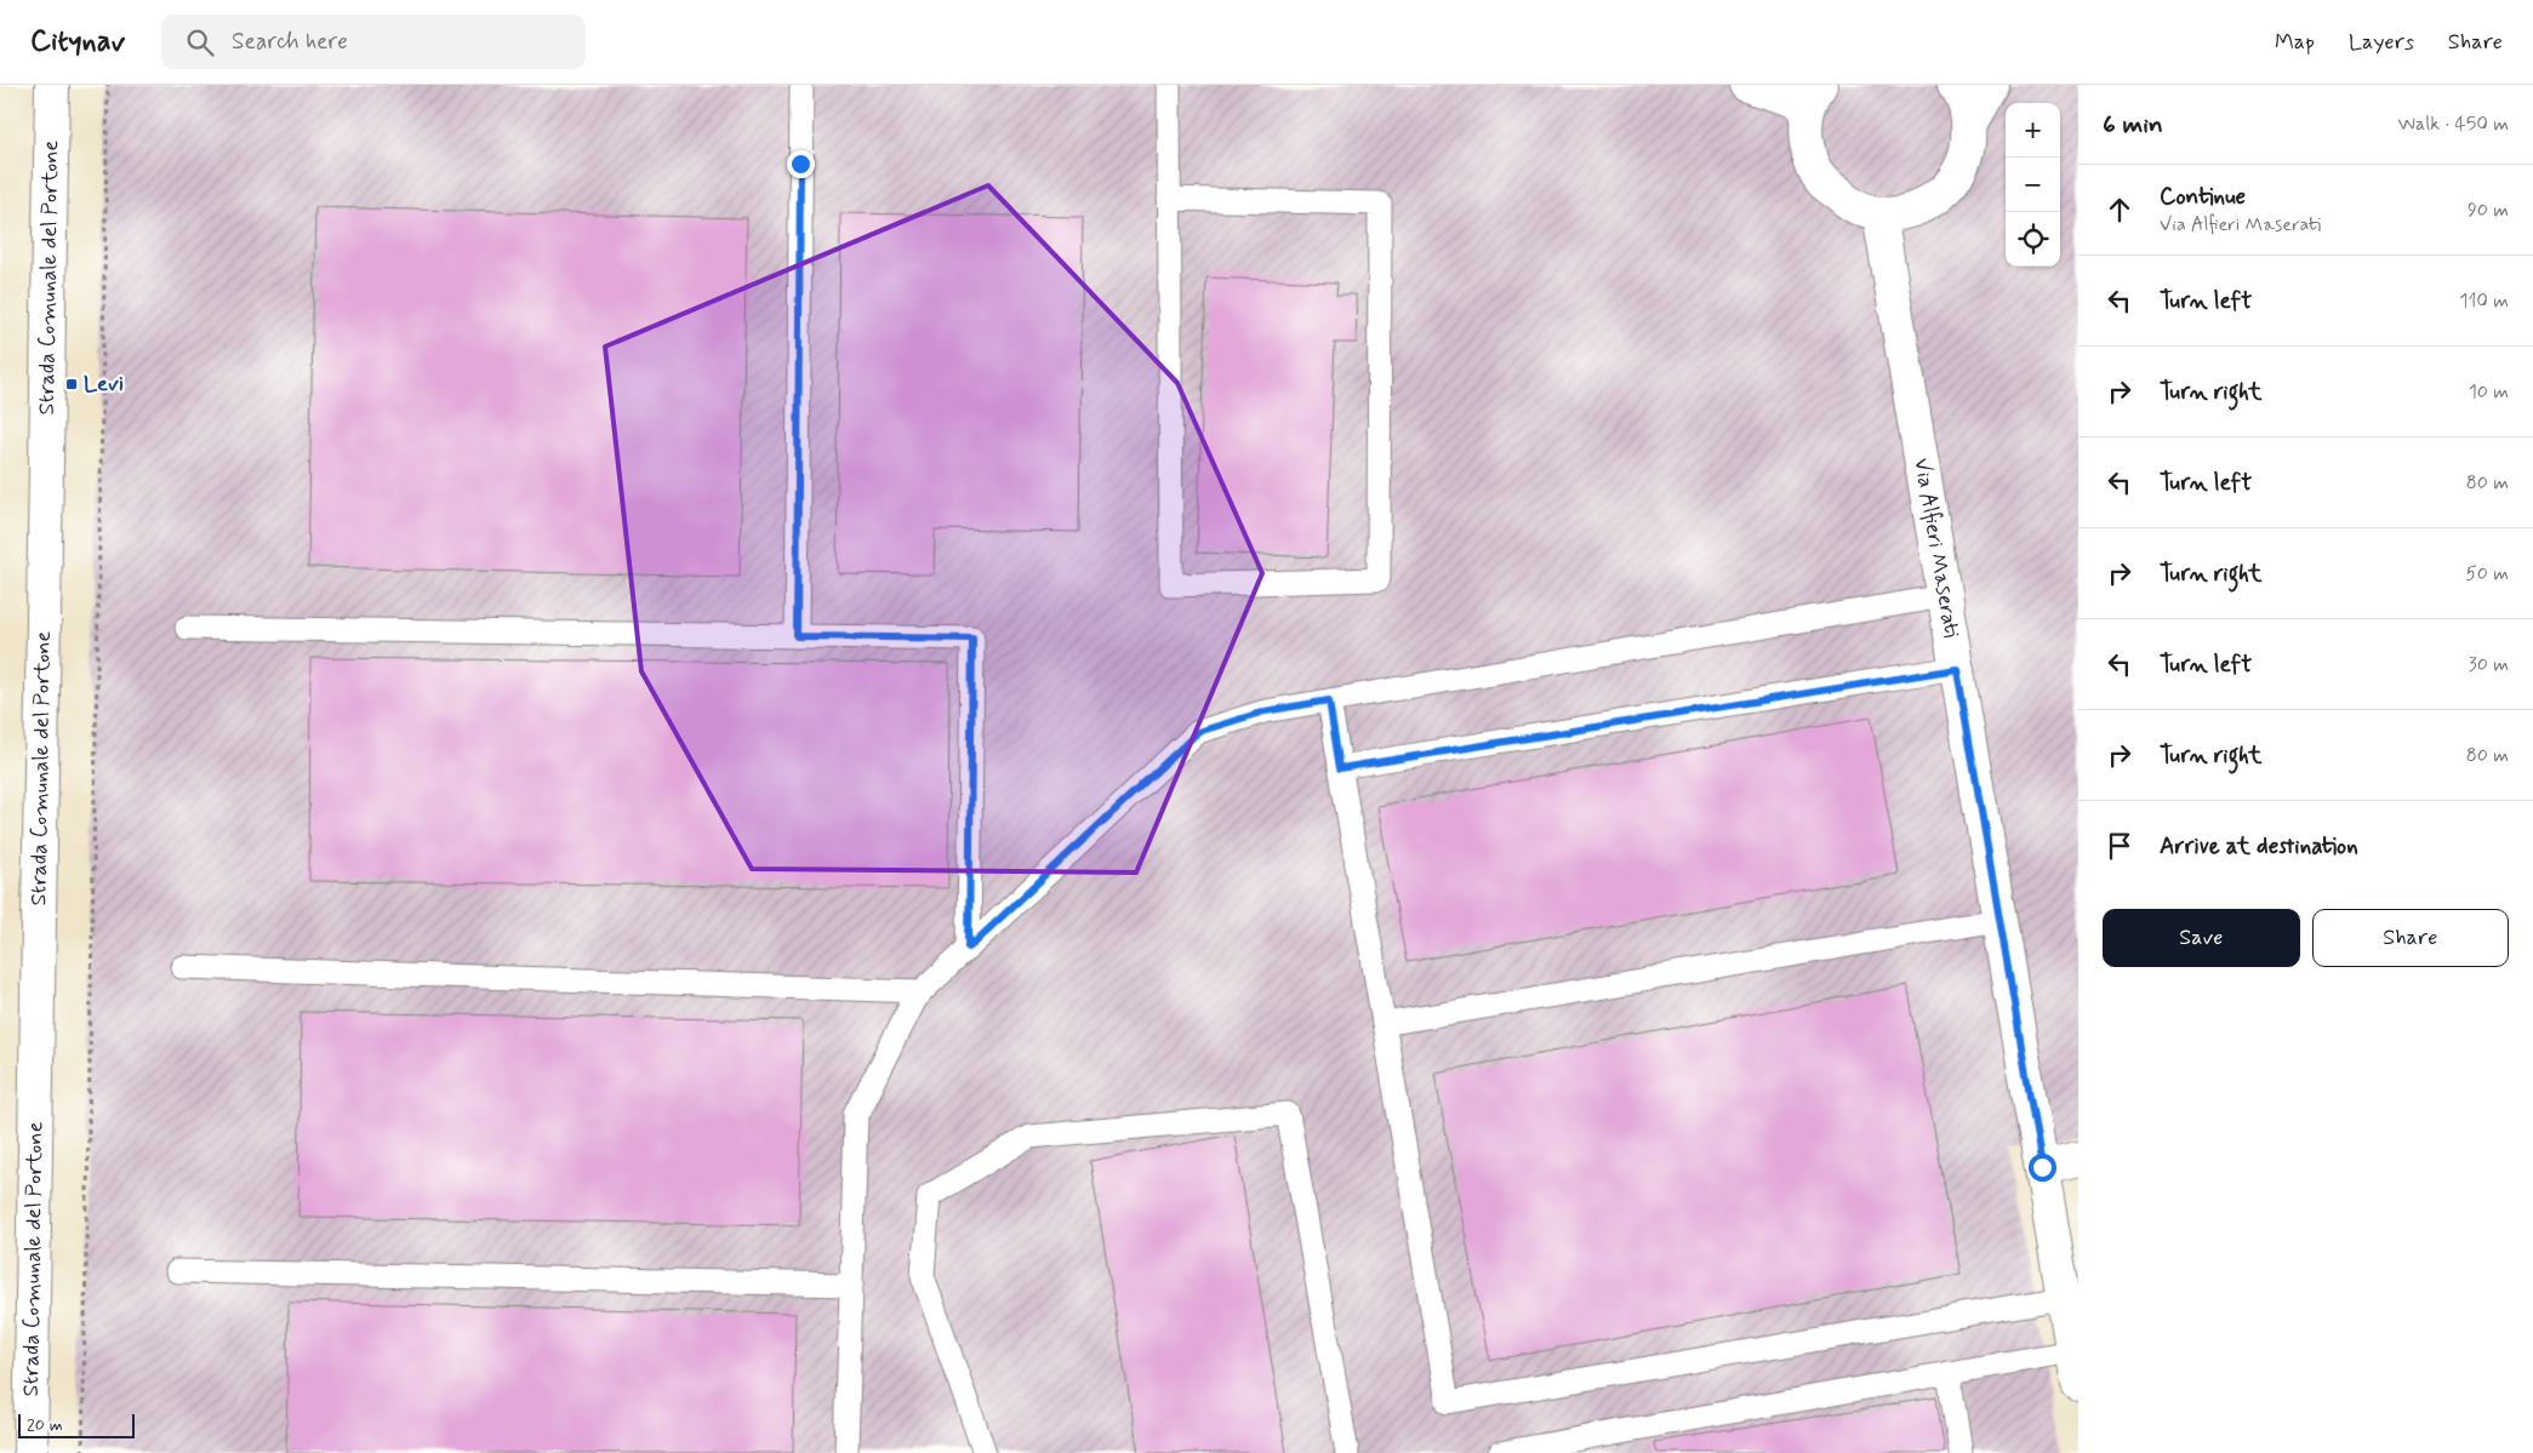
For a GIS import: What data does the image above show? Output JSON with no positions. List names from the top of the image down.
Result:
{
  "streets": {
    "street": ["Strada Comunale del Portone", "Via Alfieri Maserati"]
  },
  "places": {
    "transit": ["Levi"]
  },
  "scale_bar": "20 m",
  "page": {
    "header": "Citynav",
    "search": "Search here",
    "nav": ["Map", "Layers", "Share"],
    "heading": ["6 min", "Walk · 450 m"],
    "map_buttons": ["+", "−"],
    "list": [
      ["Continue", "Via Alfieri Maserati", "90 m"],
      ["Turn left", "110 m"],
      ["Turn right", "10 m"],
      ["Turn left", "80 m"],
      ["Turn right", "50 m"],
      ["Turn left", "30 m"],
      ["Turn right", "80 m"],
      "Arrive at destination"
    ],
    "buttons": ["Save", "Share"],
    "scale": "20 m"
  }
}
